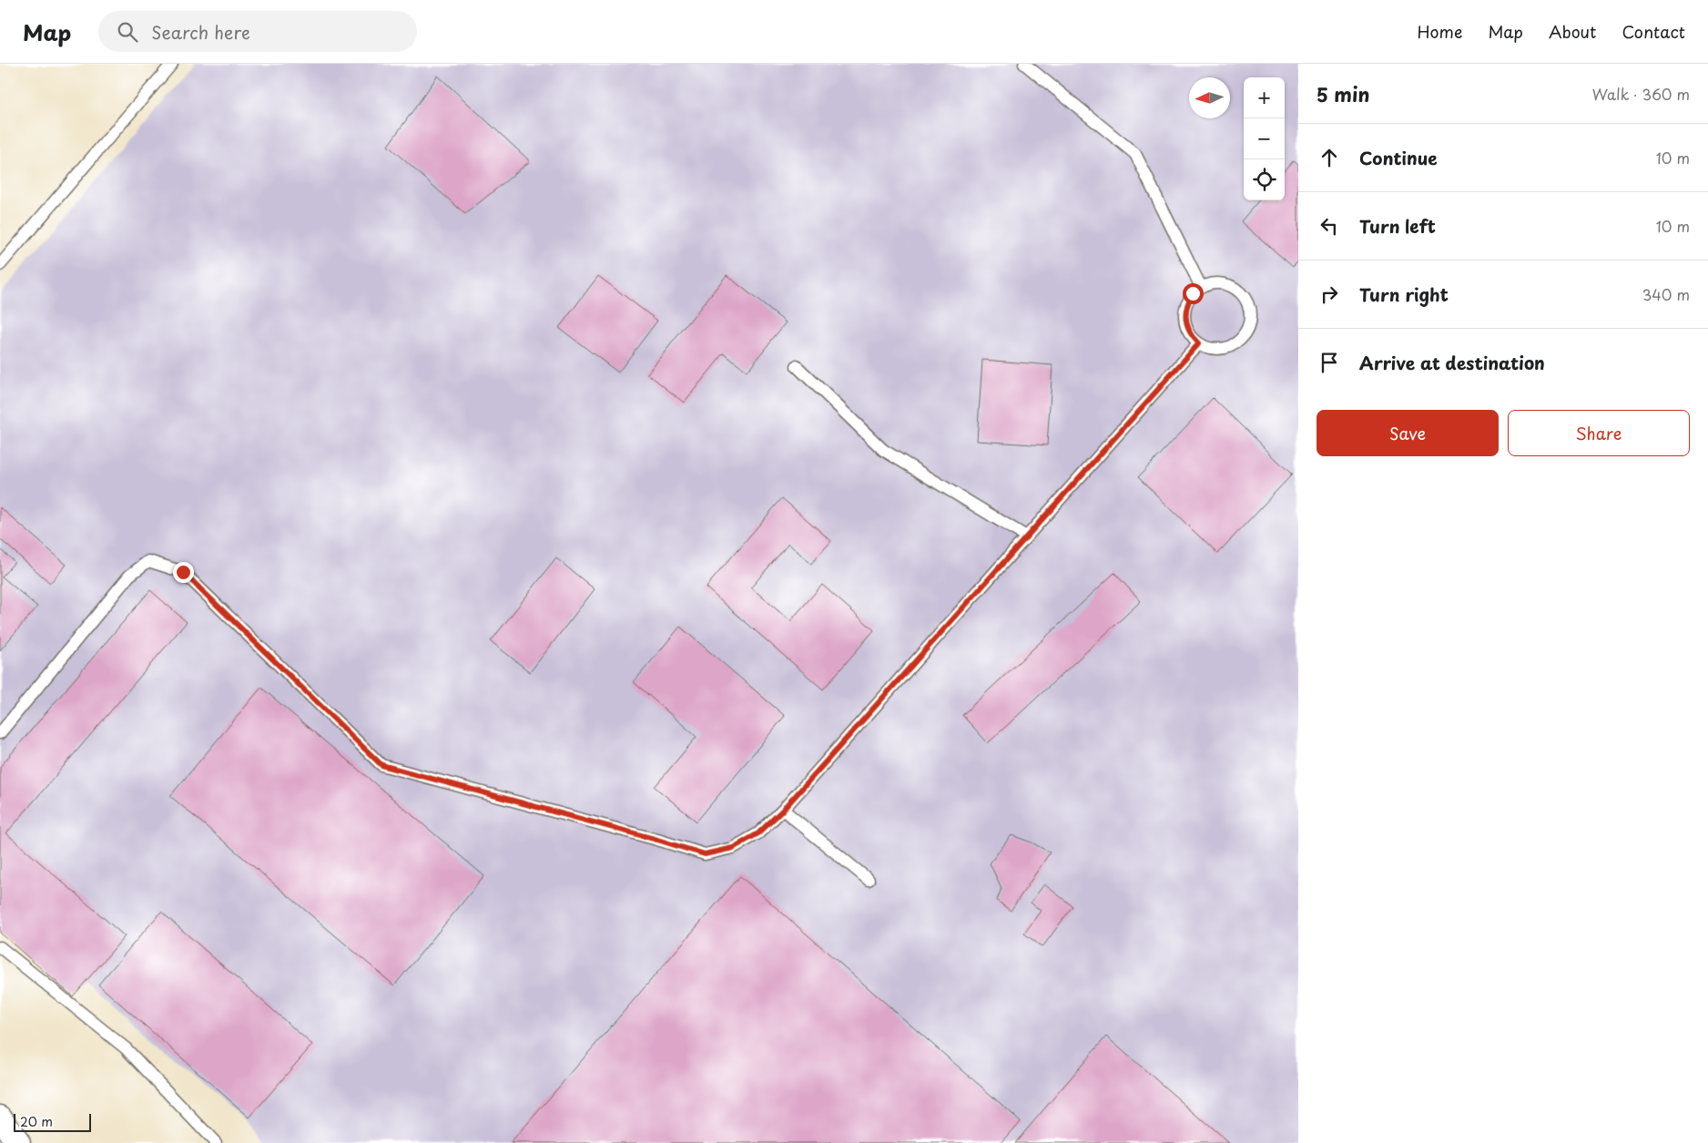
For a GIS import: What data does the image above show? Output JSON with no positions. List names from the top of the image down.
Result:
{
  "scale_bar": "20 m",
  "north": "left",
  "page": {
    "header": "Map",
    "search": "Search here",
    "nav": [
      "Home",
      "Map",
      "About",
      "Contact"
    ],
    "heading": ["5 min", "Walk · 360 m"],
    "map_buttons": ["+", "−"],
    "list": [
      ["Continue", "10 m"],
      ["Turn left", "10 m"],
      ["Turn right", "340 m"],
      "Arrive at destination"
    ],
    "buttons": ["Save", "Share"],
    "scale": "20 m"
  }
}
